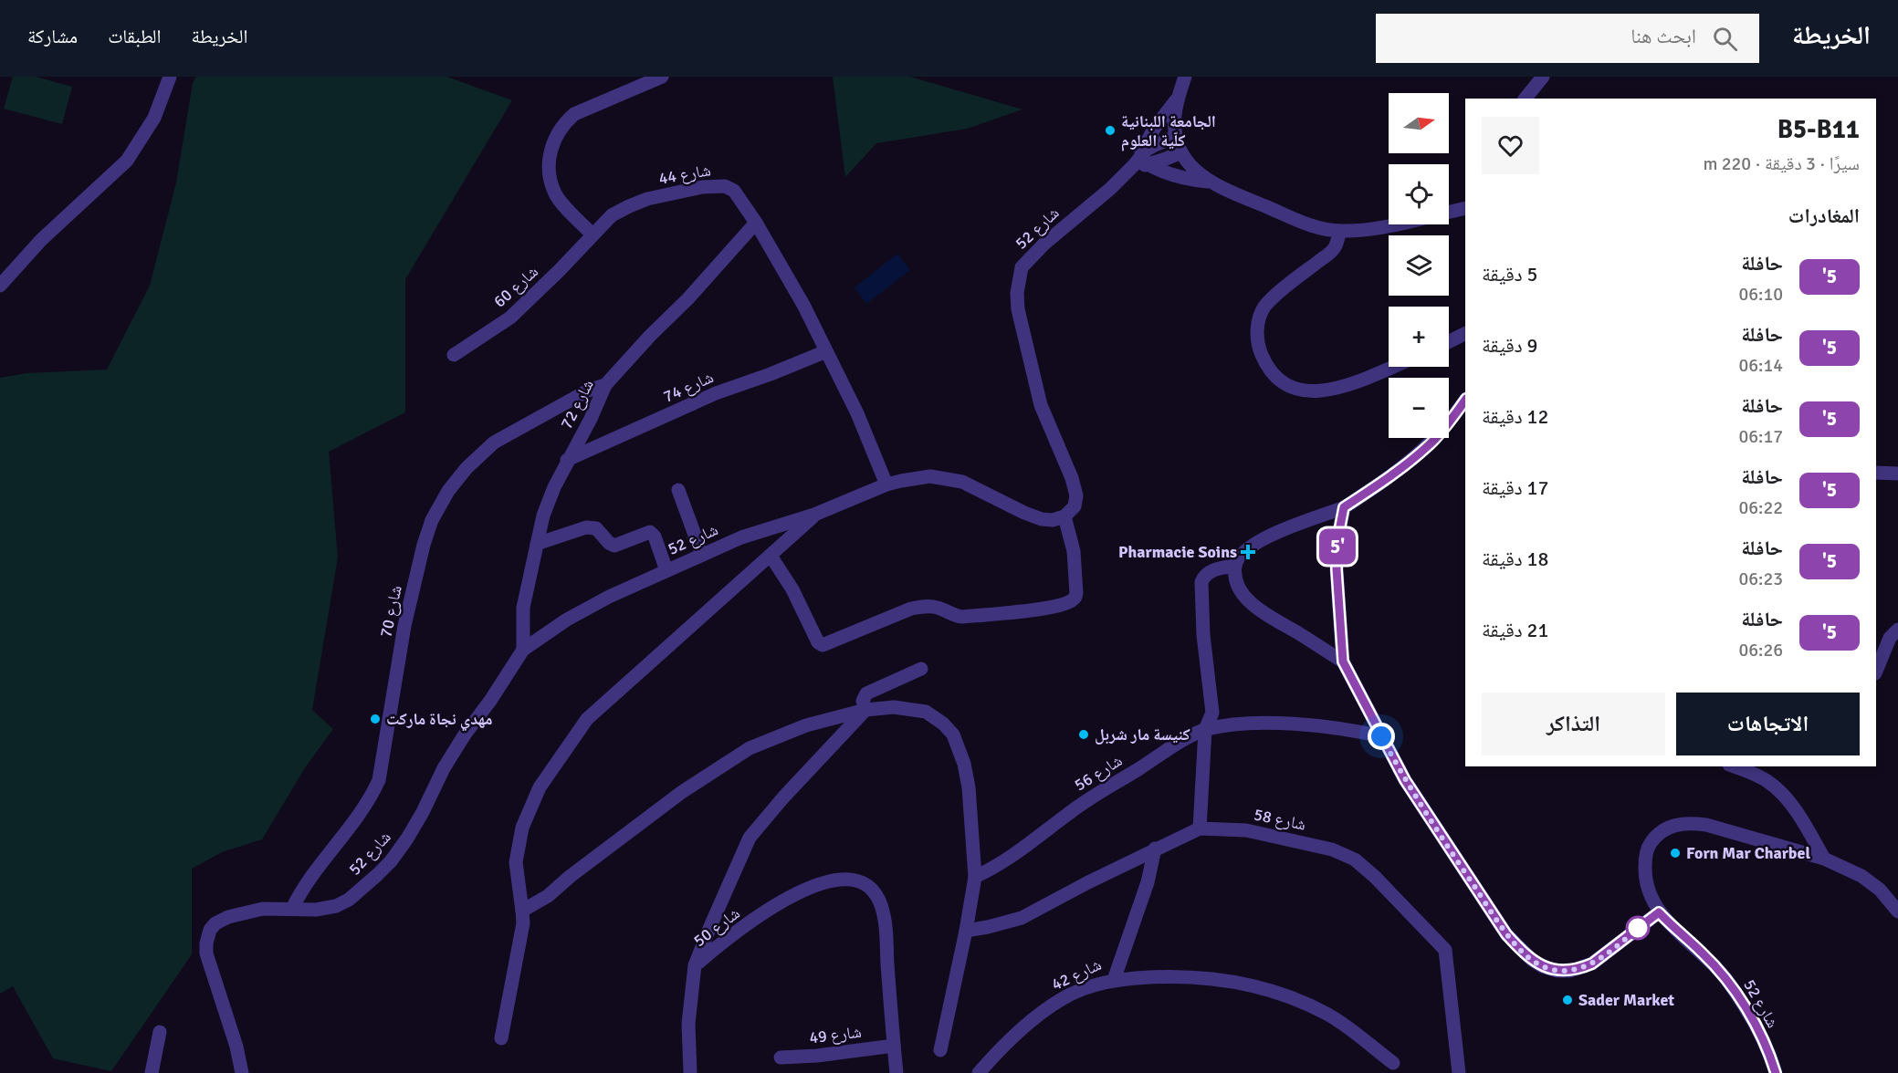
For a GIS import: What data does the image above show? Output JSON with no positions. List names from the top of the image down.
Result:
{
  "streets": {
    "street": [
      "شارع 44",
      "شارع 52",
      "شارع 60",
      "شارع 74",
      "شارع 72",
      "شارع 70",
      "شارع 56",
      "شارع 58",
      "شارع 50",
      "شارع 42",
      "شارع 49"
    ]
  },
  "crossings": [
    ["شارع 44", "شارع 52"],
    ["شارع 44", "شارع 60"],
    ["شارع 44", "شارع 74"],
    ["شارع 44", "شارع 72"],
    ["شارع 52", "شارع 72"],
    ["شارع 52", "شارع 70"],
    ["شارع 74", "شارع 72"],
    ["شارع 72", "شارع 70"],
    ["شارع 58", "شارع 42"],
    ["شارع 50", "شارع 49"]
  ],
  "places": {
    "other": [
      "الجامعة اللبنانية كلّية العلوم",
      "مهدي نجاة ماركت",
      "كنيسة مار شربل",
      "Forn Mar Charbel",
      "Sader Market"
    ],
    "health": ["Pharmacie Soins"]
  },
  "lines": ["bus line 5'"],
  "north": "right",
  "page": {
    "header": "الخريطة",
    "search": "ابحث هنا",
    "nav": ["الخريطة", "الطبقات", "مشاركة"],
    "on_map": "5'",
    "map_buttons": ["+", "−"],
    "heading": [
      ["B5-B11", "سيرًا · 3 دقيقة · 220 m"],
      "المغادرات"
    ],
    "list": [
      {
        "mark": "5'",
        "name": "حافلة",
        "note": "06:10",
        "value": "5 دقيقة"
      },
      {
        "mark": "5'",
        "name": "حافلة",
        "note": "06:14",
        "value": "9 دقيقة"
      },
      {
        "mark": "5'",
        "name": "حافلة",
        "note": "06:17",
        "value": "12 دقيقة"
      },
      {
        "mark": "5'",
        "name": "حافلة",
        "note": "06:22",
        "value": "17 دقيقة"
      },
      {
        "mark": "5'",
        "name": "حافلة",
        "note": "06:23",
        "value": "18 دقيقة"
      },
      {
        "mark": "5'",
        "name": "حافلة",
        "note": "06:26",
        "value": "21 دقيقة"
      }
    ],
    "buttons": ["الاتجاهات", "التذاكر"]
  }
}
